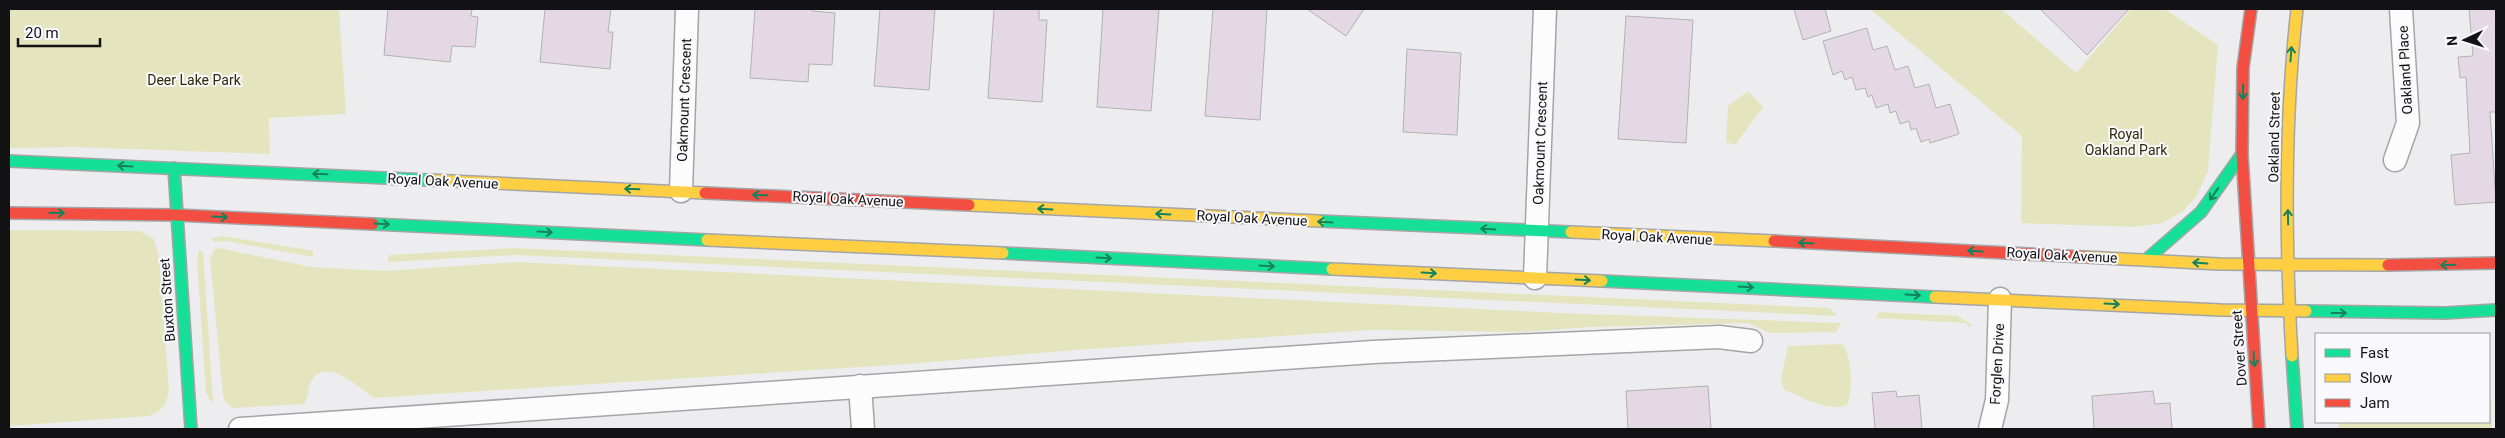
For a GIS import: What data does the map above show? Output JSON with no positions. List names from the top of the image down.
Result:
{
  "streets": {
    "main road": [
      "Oakland Street",
      "Royal Oak Avenue",
      "Buxton Street",
      "Dover Street"
    ],
    "street": ["Oakland Place", "Oakmount Crescent", "Forglen Drive"]
  },
  "crossings": [
    ["Oakmount Crescent", "Royal Oak Avenue"],
    ["Oakland Street", "Royal Oak Avenue"],
    ["Royal Oak Avenue", "Buxton Street"],
    ["Royal Oak Avenue", "Dover Street"]
  ],
  "parks": ["Deer Lake Park", "Royal Oakland Park"],
  "legend": ["Fast", "Slow", "Jam"],
  "scale_bar": "20 m",
  "north": "left"
}
